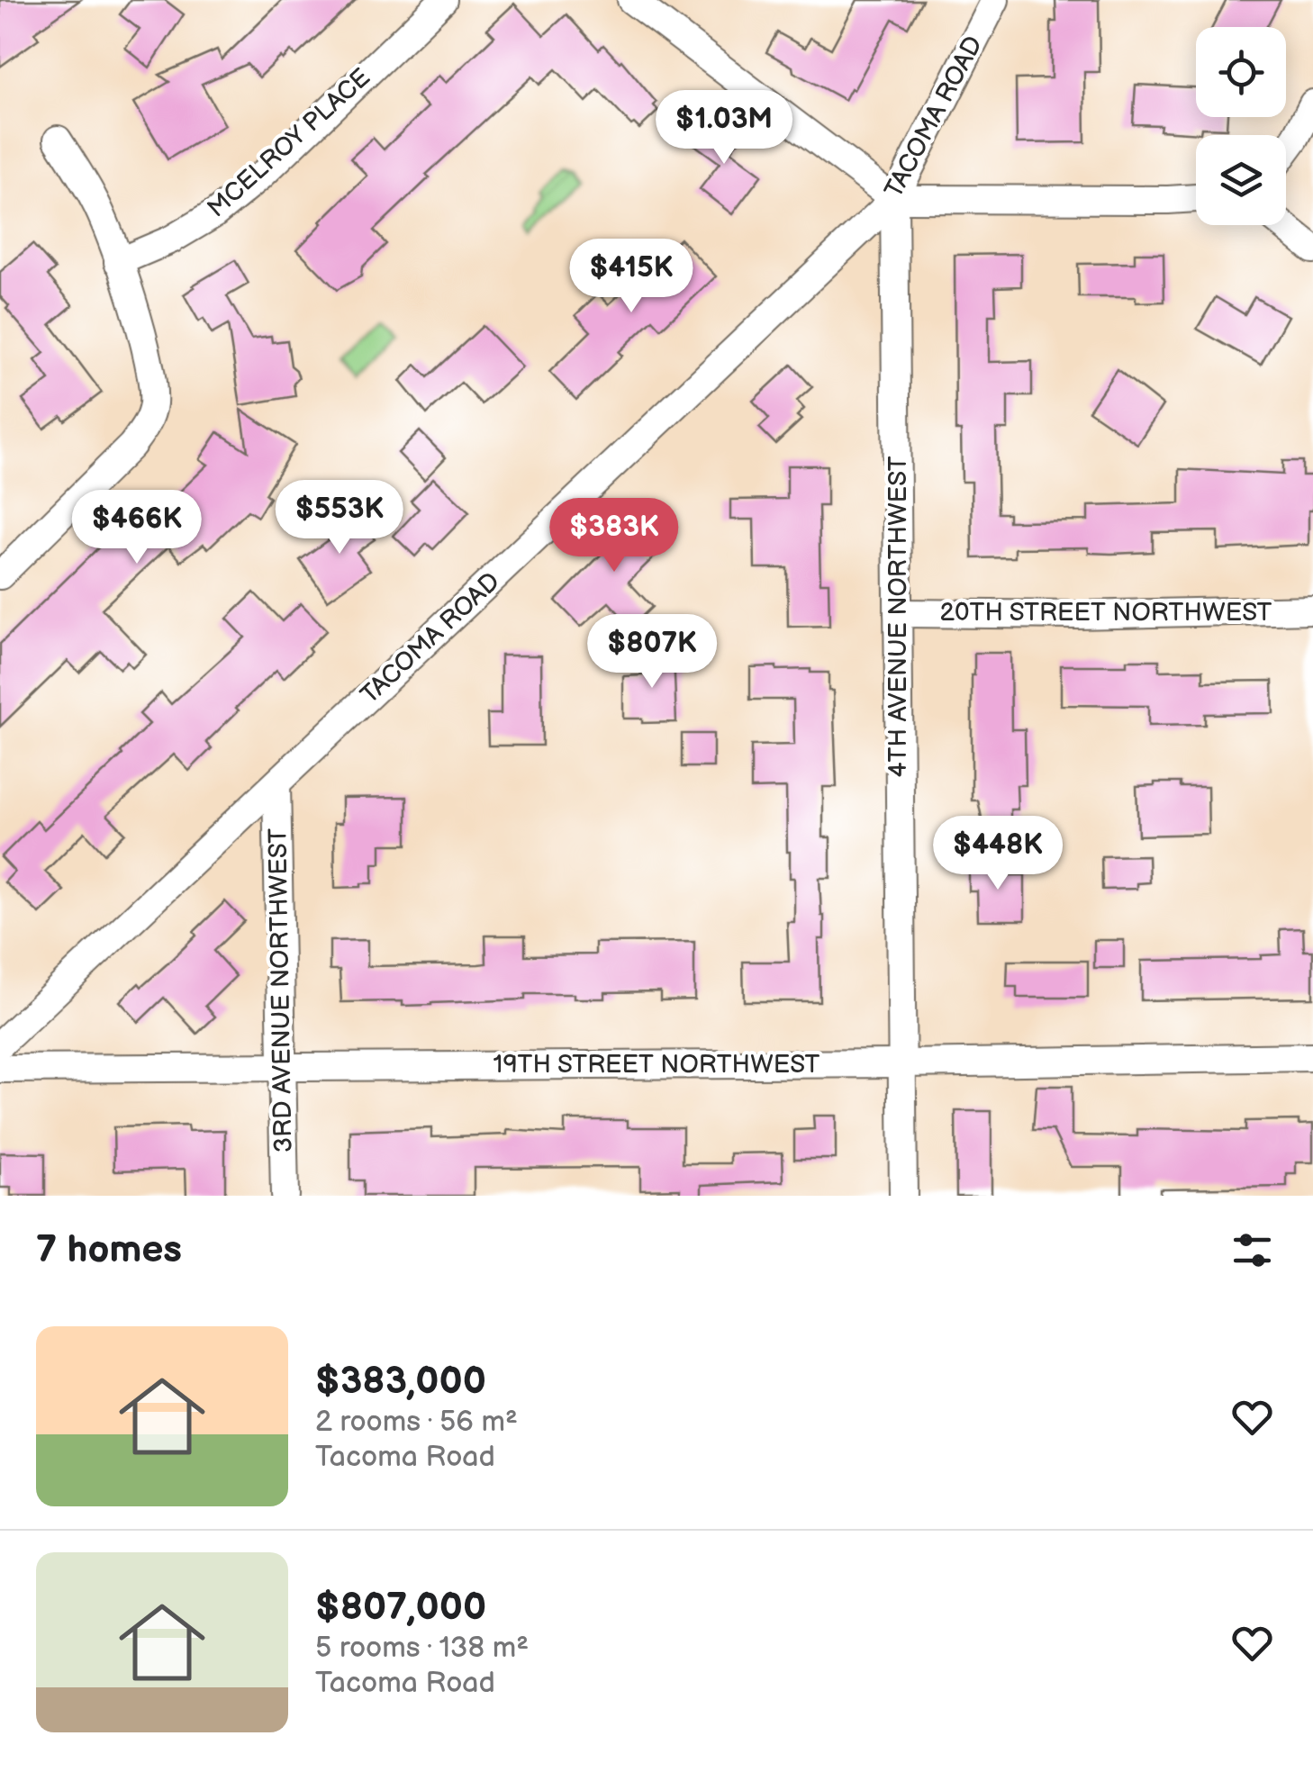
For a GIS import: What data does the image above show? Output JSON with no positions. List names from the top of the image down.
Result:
{
  "streets": {
    "street": [
      "TACOMA ROAD",
      "MCELROY PLACE",
      "20TH STREET NORTHWEST",
      "4TH AVENUE NORTHWEST",
      "3RD AVENUE NORTHWEST",
      "19TH STREET NORTHWEST"
    ]
  },
  "crossings": [
    ["TACOMA ROAD", "4TH AVENUE NORTHWEST"],
    ["TACOMA ROAD", "3RD AVENUE NORTHWEST"],
    ["20TH STREET NORTHWEST", "4TH AVENUE NORTHWEST"],
    ["4TH AVENUE NORTHWEST", "19TH STREET NORTHWEST"],
    ["3RD AVENUE NORTHWEST", "19TH STREET NORTHWEST"]
  ],
  "page": {
    "price": [
      "$1.03M",
      "$415K",
      "$553K",
      "$466K",
      "$383K",
      "$807K",
      "$448K"
    ],
    "heading": "7 homes",
    "list": [
      {
        "name": "$383,000",
        "note": "2 rooms · 56 m² · Tacoma Road"
      },
      {
        "name": "$807,000",
        "note": "5 rooms · 138 m² · Tacoma Road"
      }
    ]
  }
}
